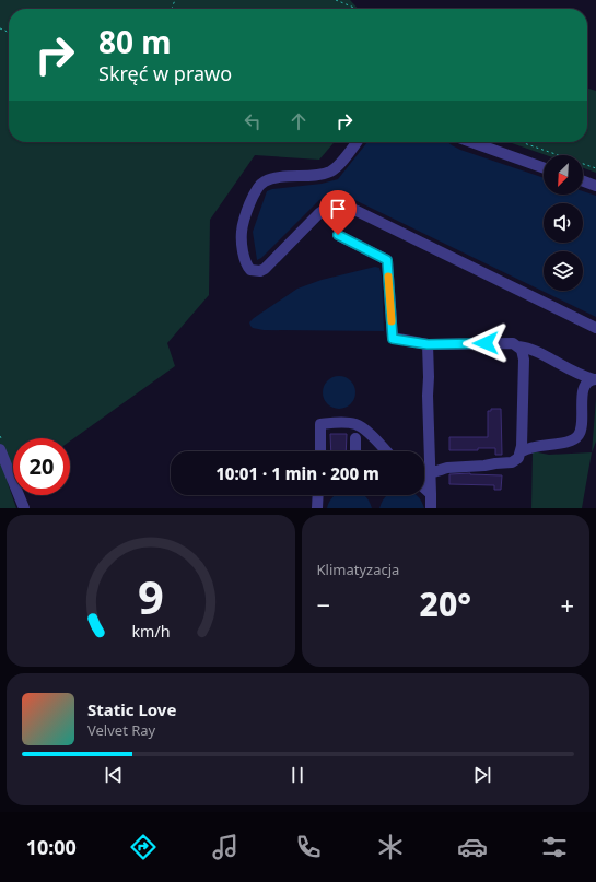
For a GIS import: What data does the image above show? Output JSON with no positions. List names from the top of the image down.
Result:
{
  "north": "bottom left",
  "page": {
    "turn": ["80 m", "Skręć w prawo"],
    "limit": "20",
    "trip": "10:01 · 1 min · 200 m",
    "tile": "Klimatyzacja",
    "heat": ["−", "20°", "+"],
    "song": ["Static Love", "Velvet Ray"],
    "tabs": "10:00",
    "gauge": ["9", "km/h"]
  }
}
